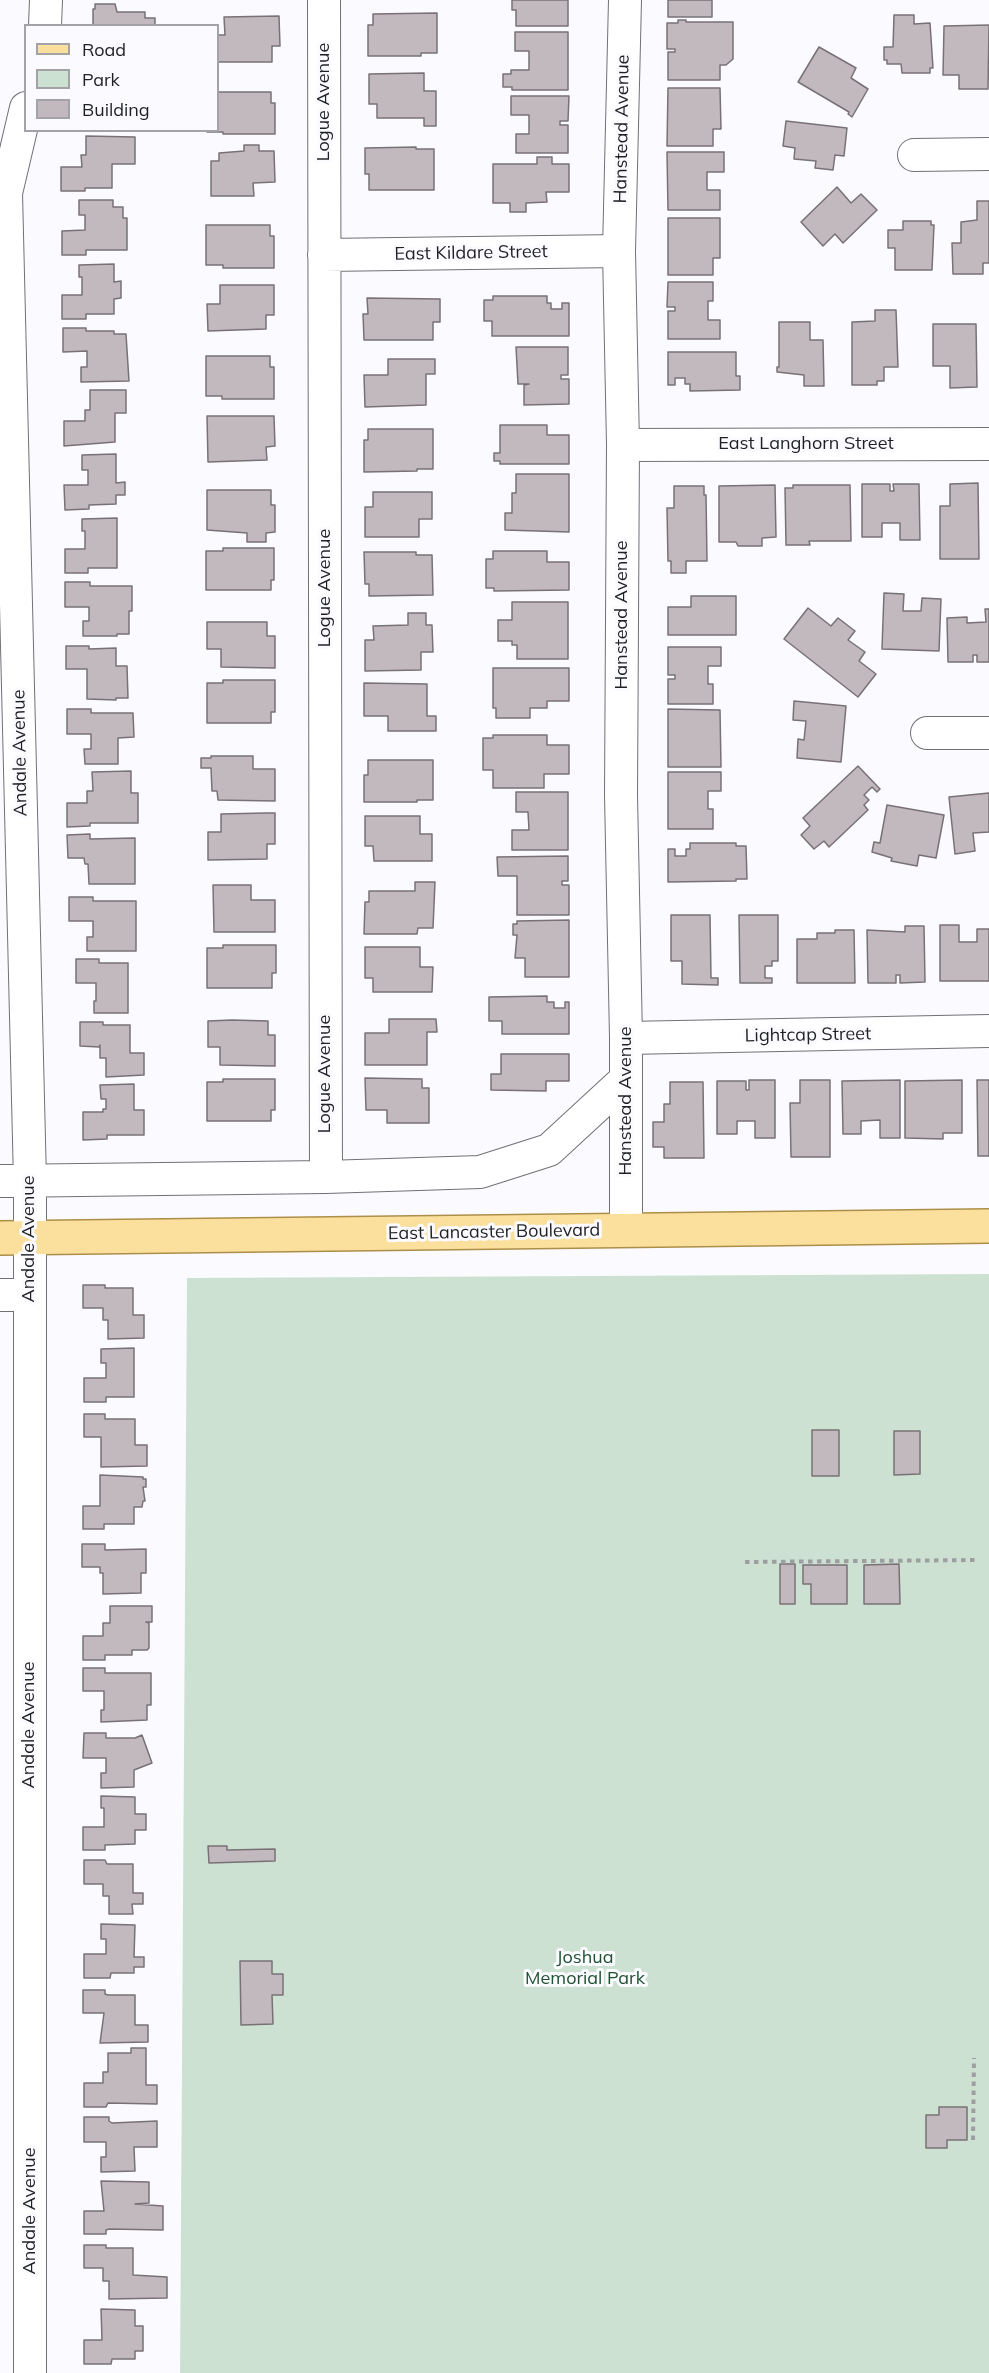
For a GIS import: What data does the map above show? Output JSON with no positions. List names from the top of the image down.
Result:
{
  "streets": {
    "main road": ["East Lancaster Boulevard"],
    "street": [
      "Logue Avenue",
      "Hanstead Avenue",
      "East Kildare Street",
      "East Langhorn Street",
      "Andale Avenue",
      "Lightcap Street"
    ]
  },
  "crossings": [
    ["Logue Avenue", "East Kildare Street"],
    ["Hanstead Avenue", "East Kildare Street"],
    ["Hanstead Avenue", "East Langhorn Street"],
    ["Hanstead Avenue", "Lightcap Street"],
    ["Hanstead Avenue", "East Lancaster Boulevard"],
    ["Andale Avenue", "East Lancaster Boulevard"]
  ],
  "parks": ["Joshua Memorial Park"],
  "legend": ["Road", "Park", "Building"]
}
